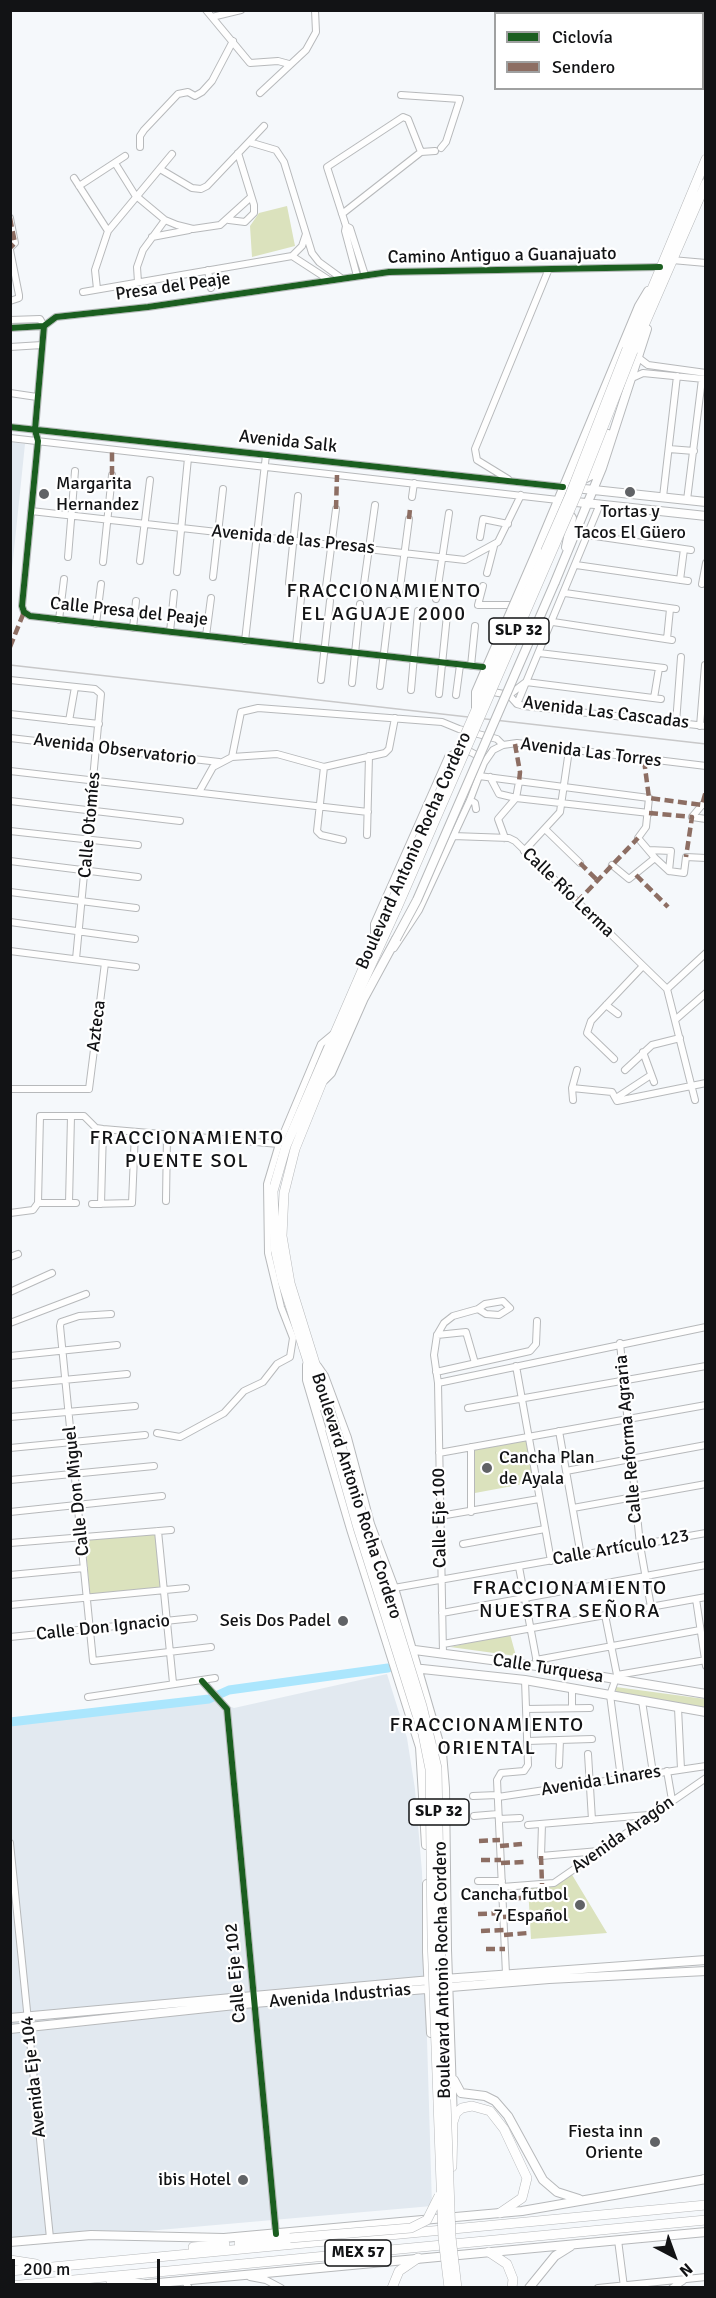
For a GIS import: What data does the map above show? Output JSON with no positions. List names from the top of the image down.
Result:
{
  "streets": {
    "highway": ["SLP 32", "Boulevard Antonio Rocha Cordero", "MEX 57"],
    "main road": ["Avenida Salk", "Calle Turquesa", "Avenida Industrias"],
    "street": [
      "Camino Antiguo a Guanajuato",
      "Presa del Peaje",
      "Avenida de las Presas",
      "Calle Presa del Peaje",
      "Avenida Las Cascadas",
      "Avenida Observatorio",
      "Avenida Las Torres",
      "Calle Otomíes",
      "Calle Río Lerma",
      "Azteca",
      "Calle Reforma Agraria",
      "Calle Don Miguel",
      "Calle Eje 100",
      "Calle Artículo 123",
      "Calle Don Ignacio",
      "Avenida Linares",
      "Avenida Aragón",
      "Calle Eje 102",
      "Avenida Eje 104"
    ]
  },
  "crossings": [
    ["Camino Antiguo a Guanajuato", "Presa del Peaje"],
    ["Camino Antiguo a Guanajuato", "SLP 32"],
    ["Presa del Peaje", "Calle Presa del Peaje"],
    ["Avenida Salk", "Calle Presa del Peaje"],
    ["Avenida de las Presas", "Calle Presa del Peaje"],
    ["SLP 32", "Boulevard Antonio Rocha Cordero"],
    ["Avenida Observatorio", "Calle Otomíes"],
    ["Boulevard Antonio Rocha Cordero", "Calle Artículo 123"],
    ["Boulevard Antonio Rocha Cordero", "Calle Turquesa"],
    ["Boulevard Antonio Rocha Cordero", "Avenida Industrias"],
    ["Calle Reforma Agraria", "Calle Artículo 123"],
    ["Calle Don Miguel", "Calle Don Ignacio"],
    ["Calle Eje 100", "Calle Artículo 123"],
    ["Calle Eje 100", "Calle Turquesa"],
    ["Calle Eje 102", "Avenida Industrias"],
    ["Avenida Industrias", "Avenida Eje 104"]
  ],
  "districts": [
    "FRACCIONAMIENTO EL AGUAJE 2000",
    "FRACCIONAMIENTO PUENTE SOL",
    "FRACCIONAMIENTO NUESTRA SEÑORA",
    "FRACCIONAMIENTO ORIENTAL"
  ],
  "places": [
    "Tortas y Tacos El Güero",
    "Margarita Hernandez",
    "Cancha Plan de Ayala",
    "Seis Dos Padel",
    "Cancha futbol 7 Español",
    "Fiesta inn Oriente",
    "ibis Hotel"
  ],
  "legend": ["Ciclovía", "Sendero"],
  "scale_bar": "200 m",
  "north": "bottom right"
}
